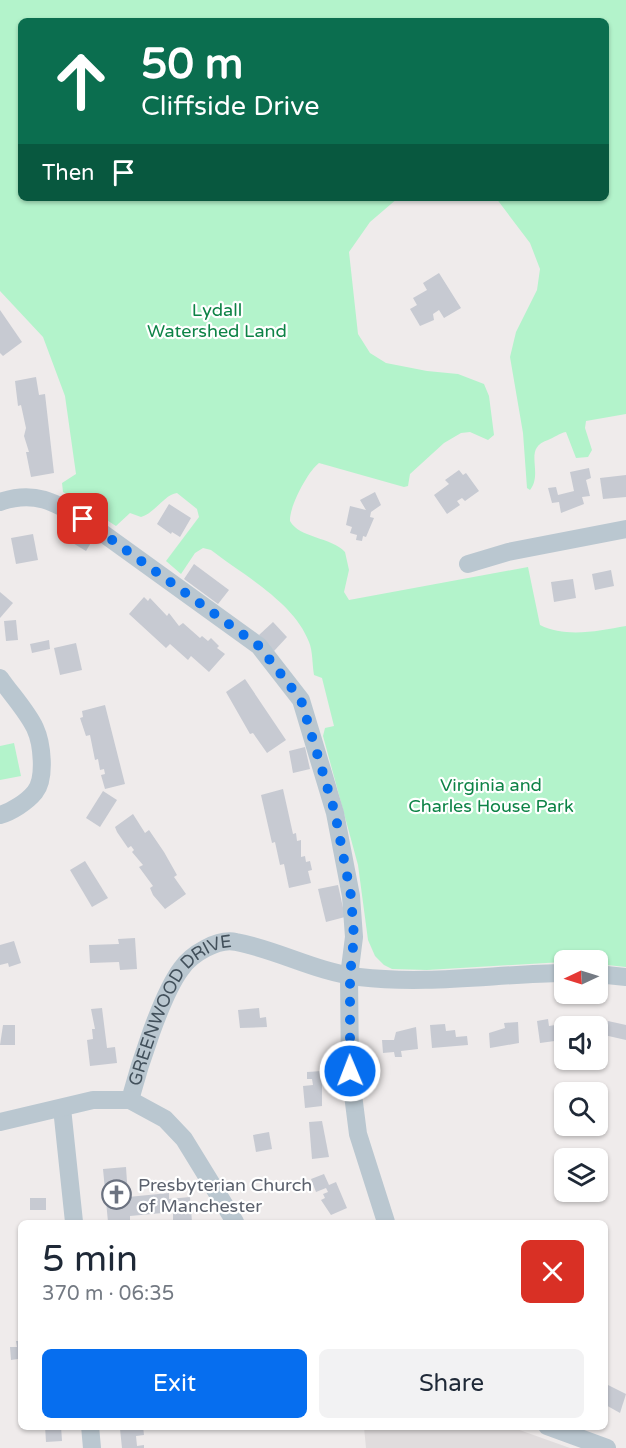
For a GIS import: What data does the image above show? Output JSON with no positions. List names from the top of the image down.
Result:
{
  "streets": {
    "street": ["GREENWOOD DRIVE"]
  },
  "parks": ["Lydall Watershed Land", "Virginia and Charles House Park"],
  "places": {
    "church": ["Presbyterian Church of Manchester"]
  },
  "north": "left",
  "page": {
    "turn": ["50 m", "Cliffside Drive"],
    "then": "Then",
    "heading": ["5 min", "370 m · 06:35"],
    "buttons": ["Exit", "Share"]
  }
}
